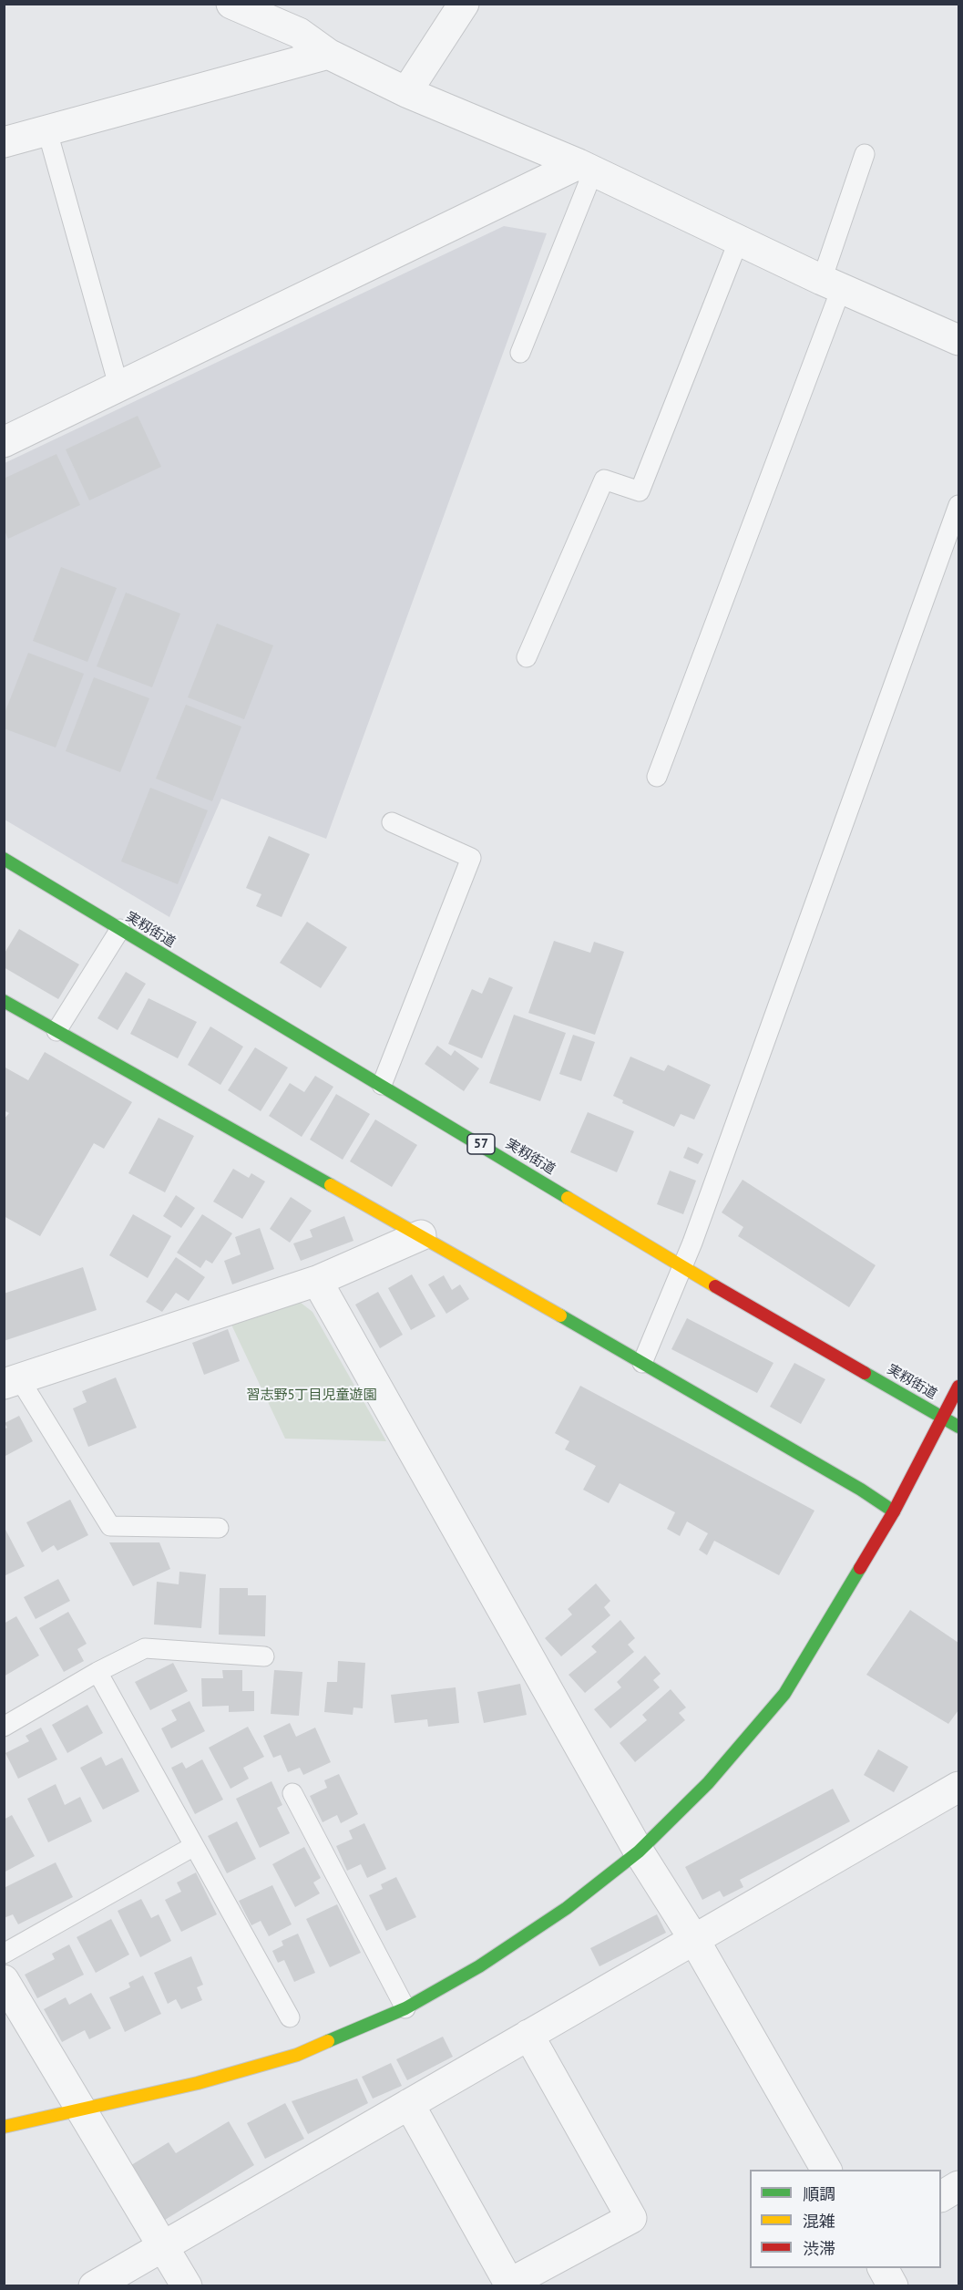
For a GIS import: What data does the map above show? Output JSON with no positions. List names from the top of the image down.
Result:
{
  "streets": {
    "street": ["実籾街道", "57"]
  },
  "parks": ["習志野5丁目児童遊園"],
  "legend": ["順調", "混雑", "渋滞"]
}
